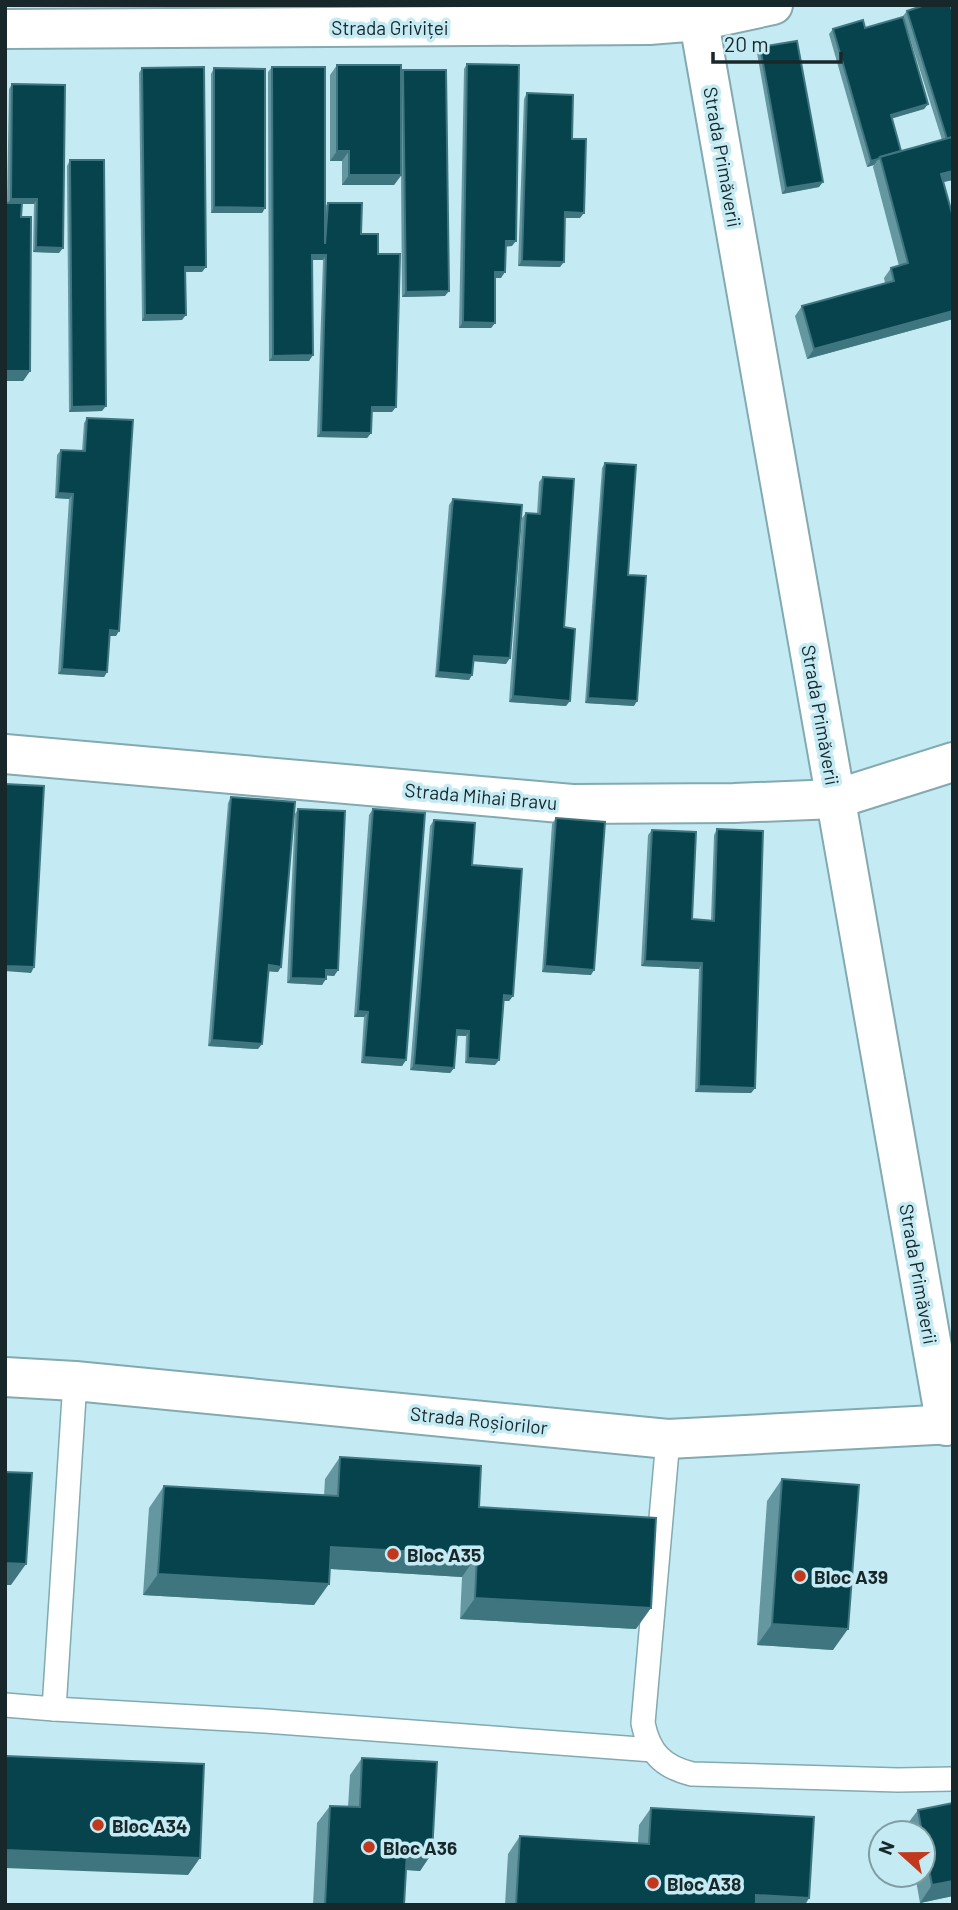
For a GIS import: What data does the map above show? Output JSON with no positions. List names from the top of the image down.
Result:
{
  "streets": {
    "street": [
      "Strada Griviței",
      "Strada Primăverii",
      "Strada Mihai Bravu",
      "Strada Roșiorilor"
    ]
  },
  "crossings": [
    ["Strada Griviței", "Strada Primăverii"],
    ["Strada Primăverii", "Strada Mihai Bravu"],
    ["Strada Primăverii", "Strada Roșiorilor"]
  ],
  "places": [
    "Bloc A35",
    "Bloc A39",
    "Bloc A34",
    "Bloc A36",
    "Bloc A38"
  ],
  "scale_bar": "20 m",
  "north": "left"
}
